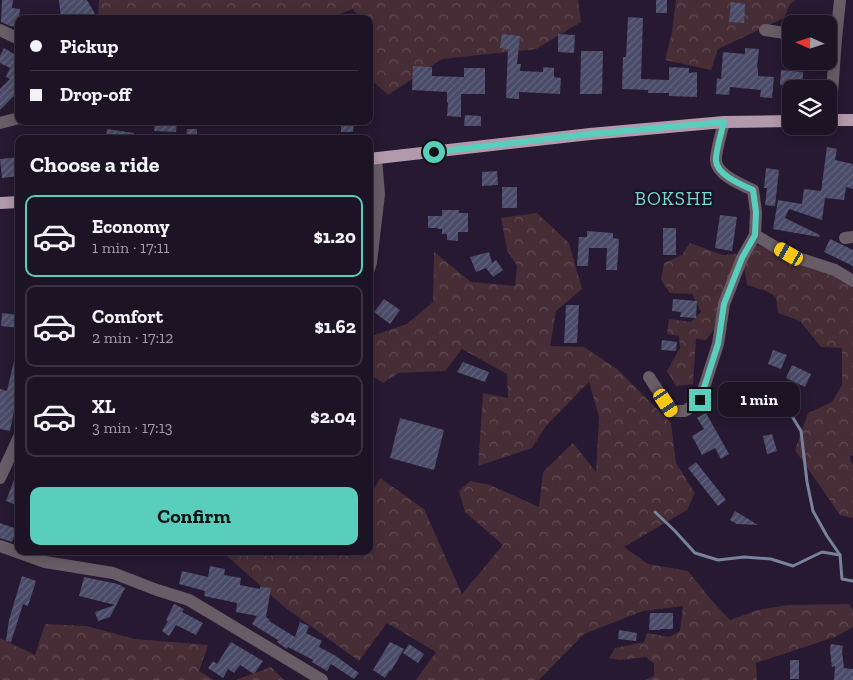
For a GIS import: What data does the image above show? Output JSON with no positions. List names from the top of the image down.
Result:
{
  "districts": ["BOKSHE"],
  "north": "left",
  "page": {
    "banner": ["Pickup", "Drop-off"],
    "heading": "Choose a ride",
    "list": [
      {
        "name": "Economy",
        "note": "1 min · 17:11",
        "value": "$1.20"
      },
      {
        "name": "Comfort",
        "note": "2 min · 17:12",
        "value": "$1.62"
      },
      {
        "name": "XL",
        "note": "3 min · 17:13",
        "value": "$2.04"
      }
    ],
    "bubble": "1 min",
    "buttons": "Confirm"
  }
}
